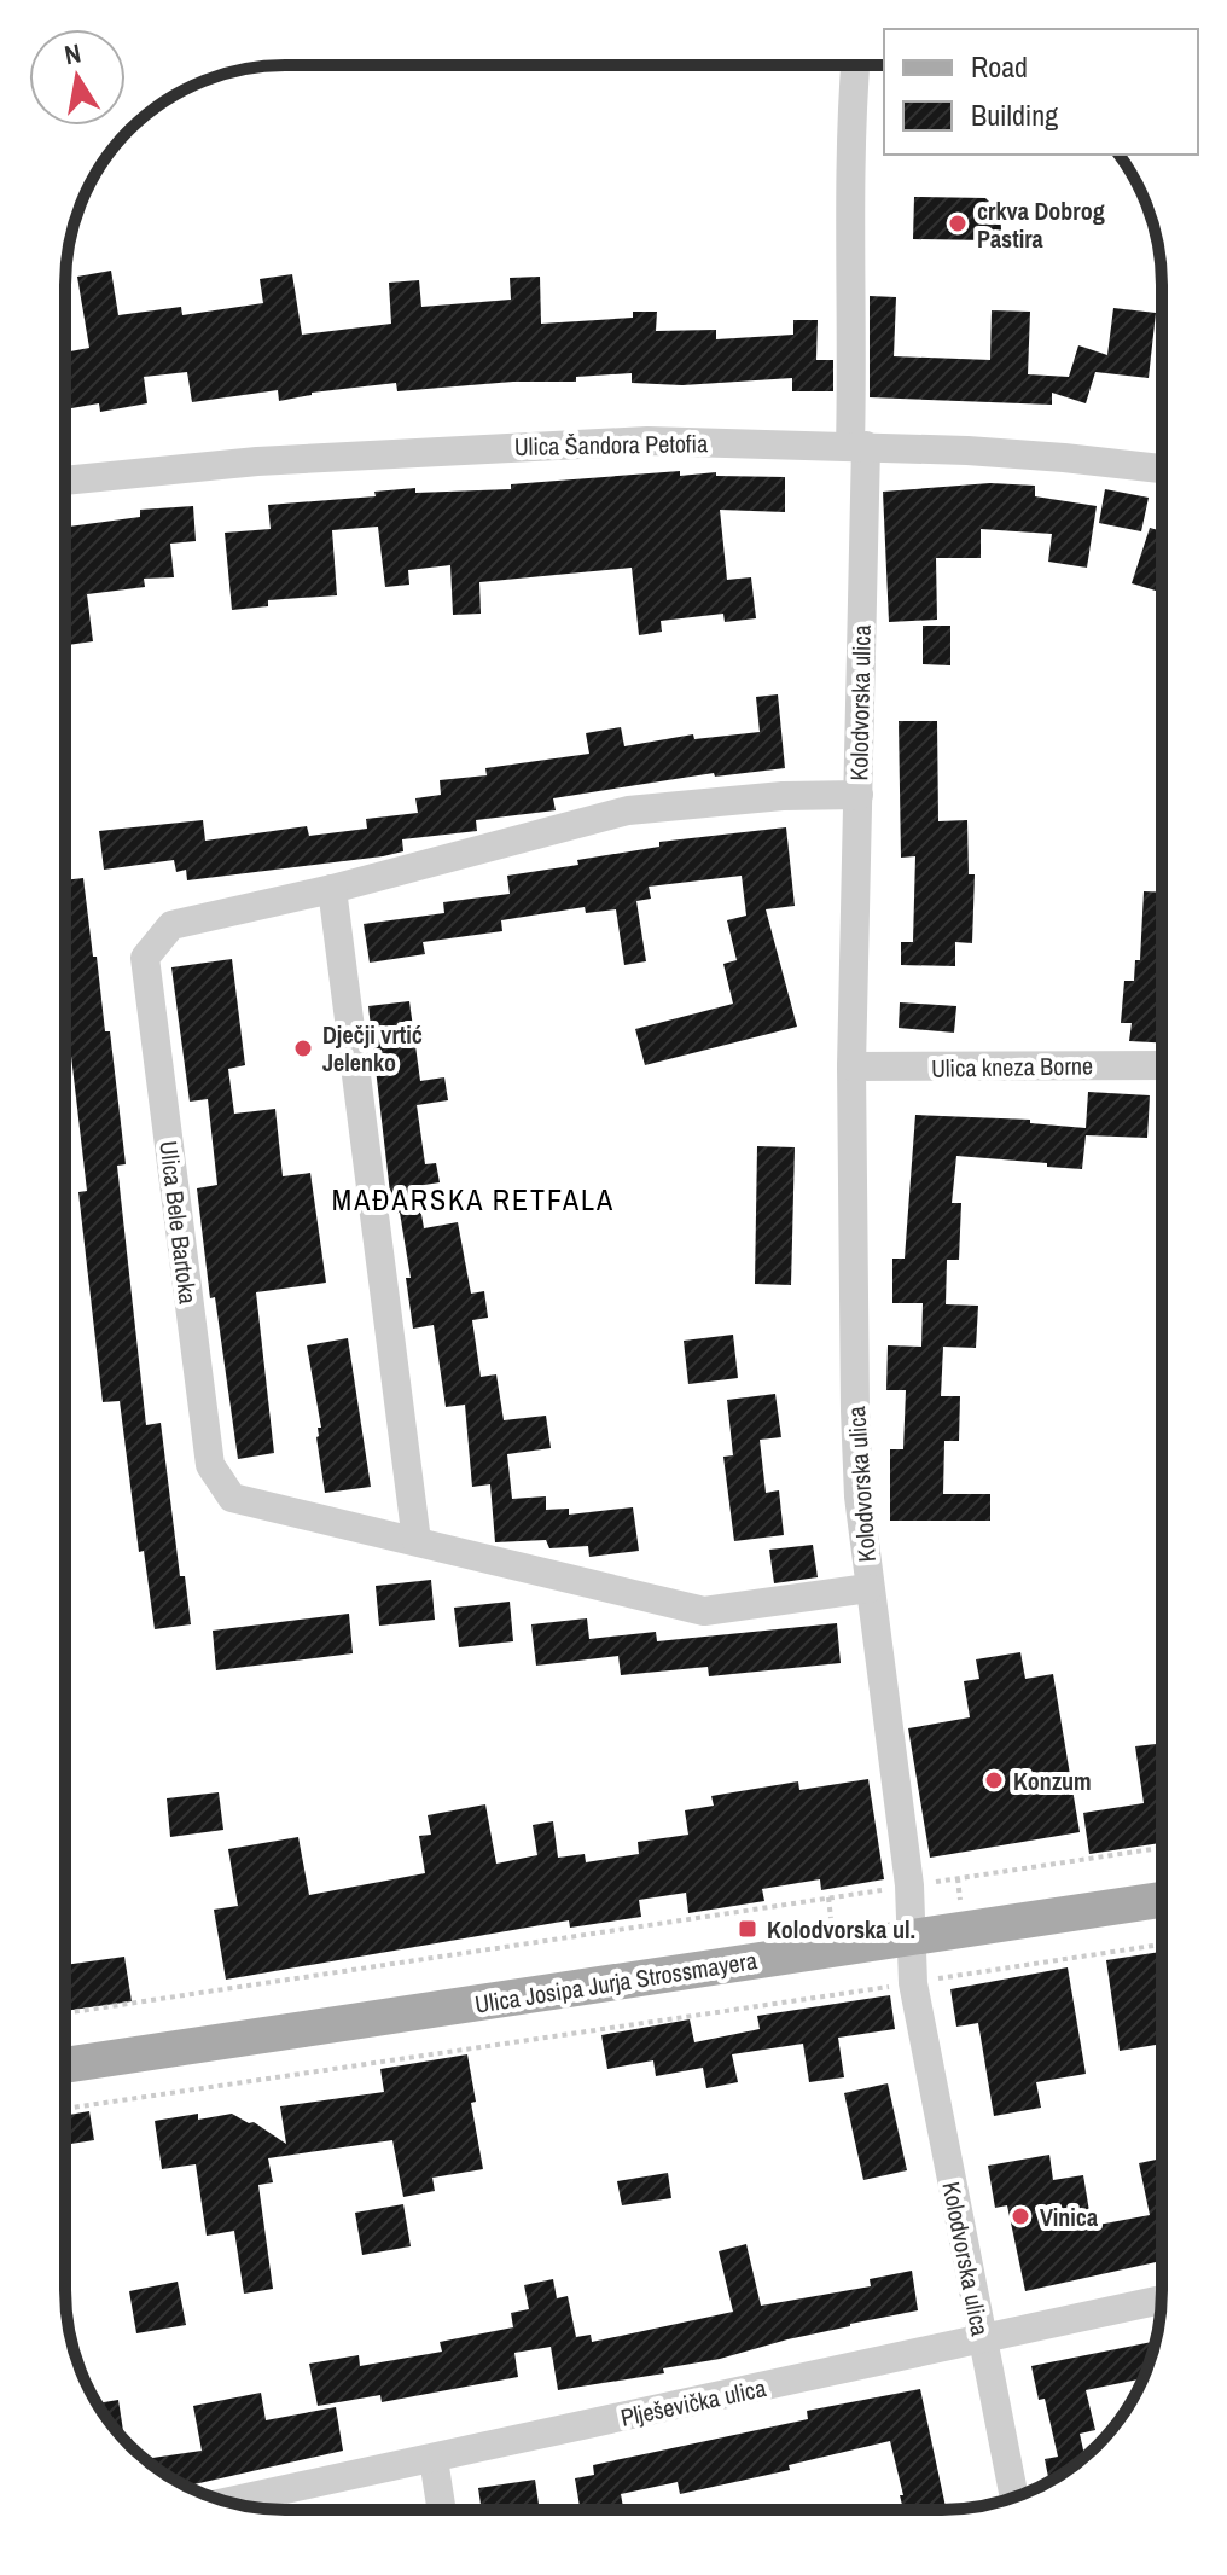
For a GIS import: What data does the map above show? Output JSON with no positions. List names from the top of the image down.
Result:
{
  "streets": {
    "main road": ["Ulica Josipa Jurja Strossmayera"],
    "street": [
      "Ulica Šandora Petofia",
      "Kolodvorska ulica",
      "Ulica kneza Borne",
      "Ulica Bele Bartoka",
      "Plješevička ulica"
    ]
  },
  "crossings": [
    ["Ulica Šandora Petofia", "Kolodvorska ulica"],
    ["Kolodvorska ulica", "Ulica kneza Borne"],
    ["Kolodvorska ulica", "Ulica Bele Bartoka"],
    ["Kolodvorska ulica", "Ulica Josipa Jurja Strossmayera"],
    ["Kolodvorska ulica", "Plješevička ulica"]
  ],
  "districts": ["MAĐARSKA RETFALA"],
  "places": {
    "other": [
      "crkva Dobrog Pastira",
      "Dječji vrtić Jelenko",
      "Konzum",
      "Vinica"
    ],
    "transit": ["Kolodvorska ul."]
  },
  "legend": ["Road", "Building"],
  "north": "top"
}
